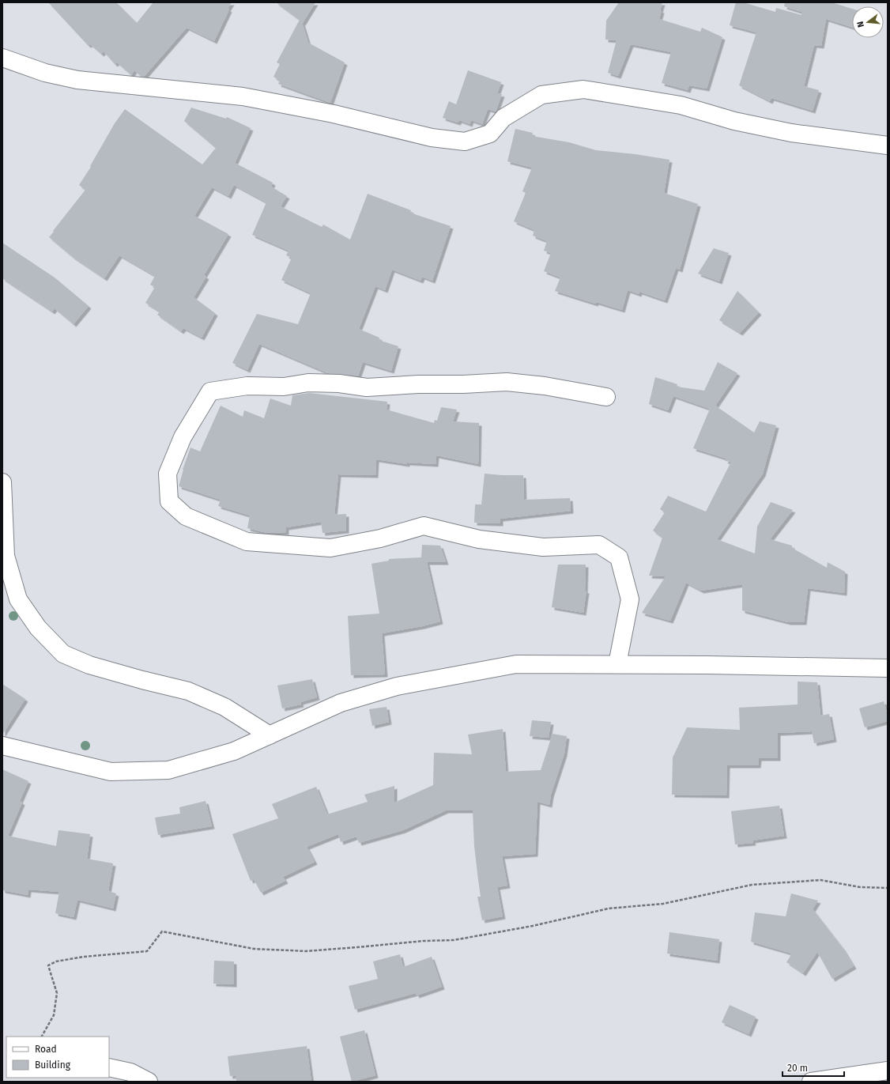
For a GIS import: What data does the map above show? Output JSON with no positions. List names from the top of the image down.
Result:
{
  "legend": ["Road", "Building"],
  "scale_bar": "20 m",
  "north": "left"
}
